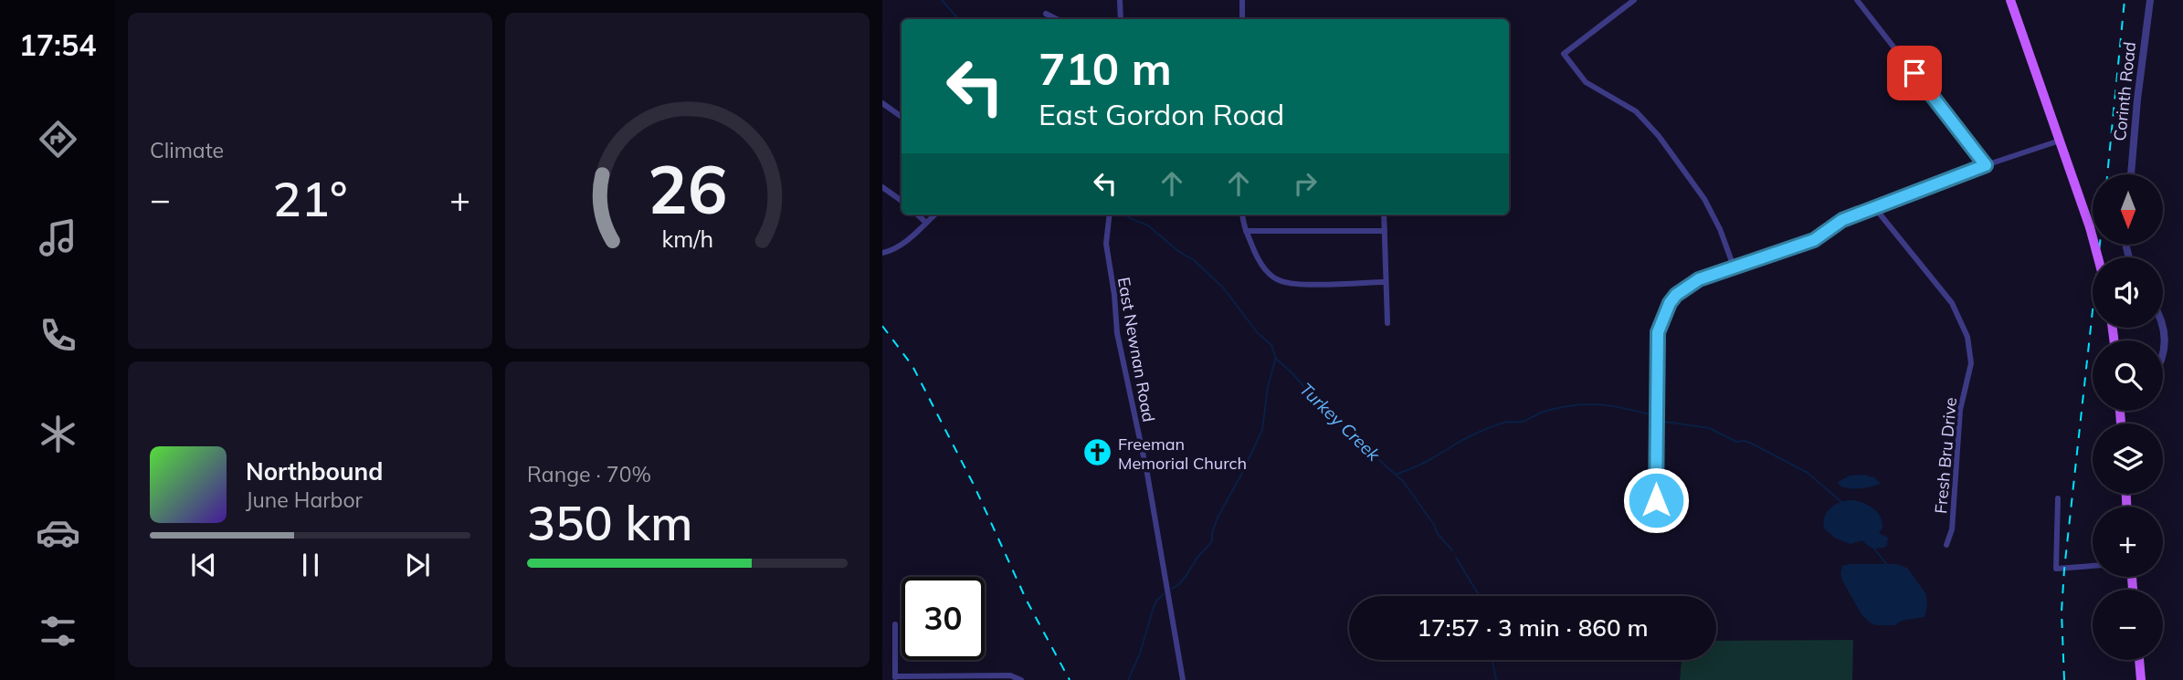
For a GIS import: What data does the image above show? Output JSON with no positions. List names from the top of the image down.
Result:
{
  "streets": {
    "street": ["Corinth Road", "East Newnan Road", "Fresh Bru Drive"]
  },
  "water": ["Turkey Creek"],
  "places": {
    "church": ["Freeman Memorial Church"]
  },
  "north": "bottom",
  "page": {
    "tabs": "17:54",
    "tile": [
      "Climate",
      ["Range · 70%", "350 km"]
    ],
    "turn": ["710 m", "East Gordon Road"],
    "heat": ["−", "21°", "+"],
    "map_buttons": ["+", "−"],
    "song": ["Northbound", "June Harbor"],
    "limit": "30",
    "trip": "17:57 · 3 min · 860 m",
    "gauge": ["26", "km/h"]
  }
}
